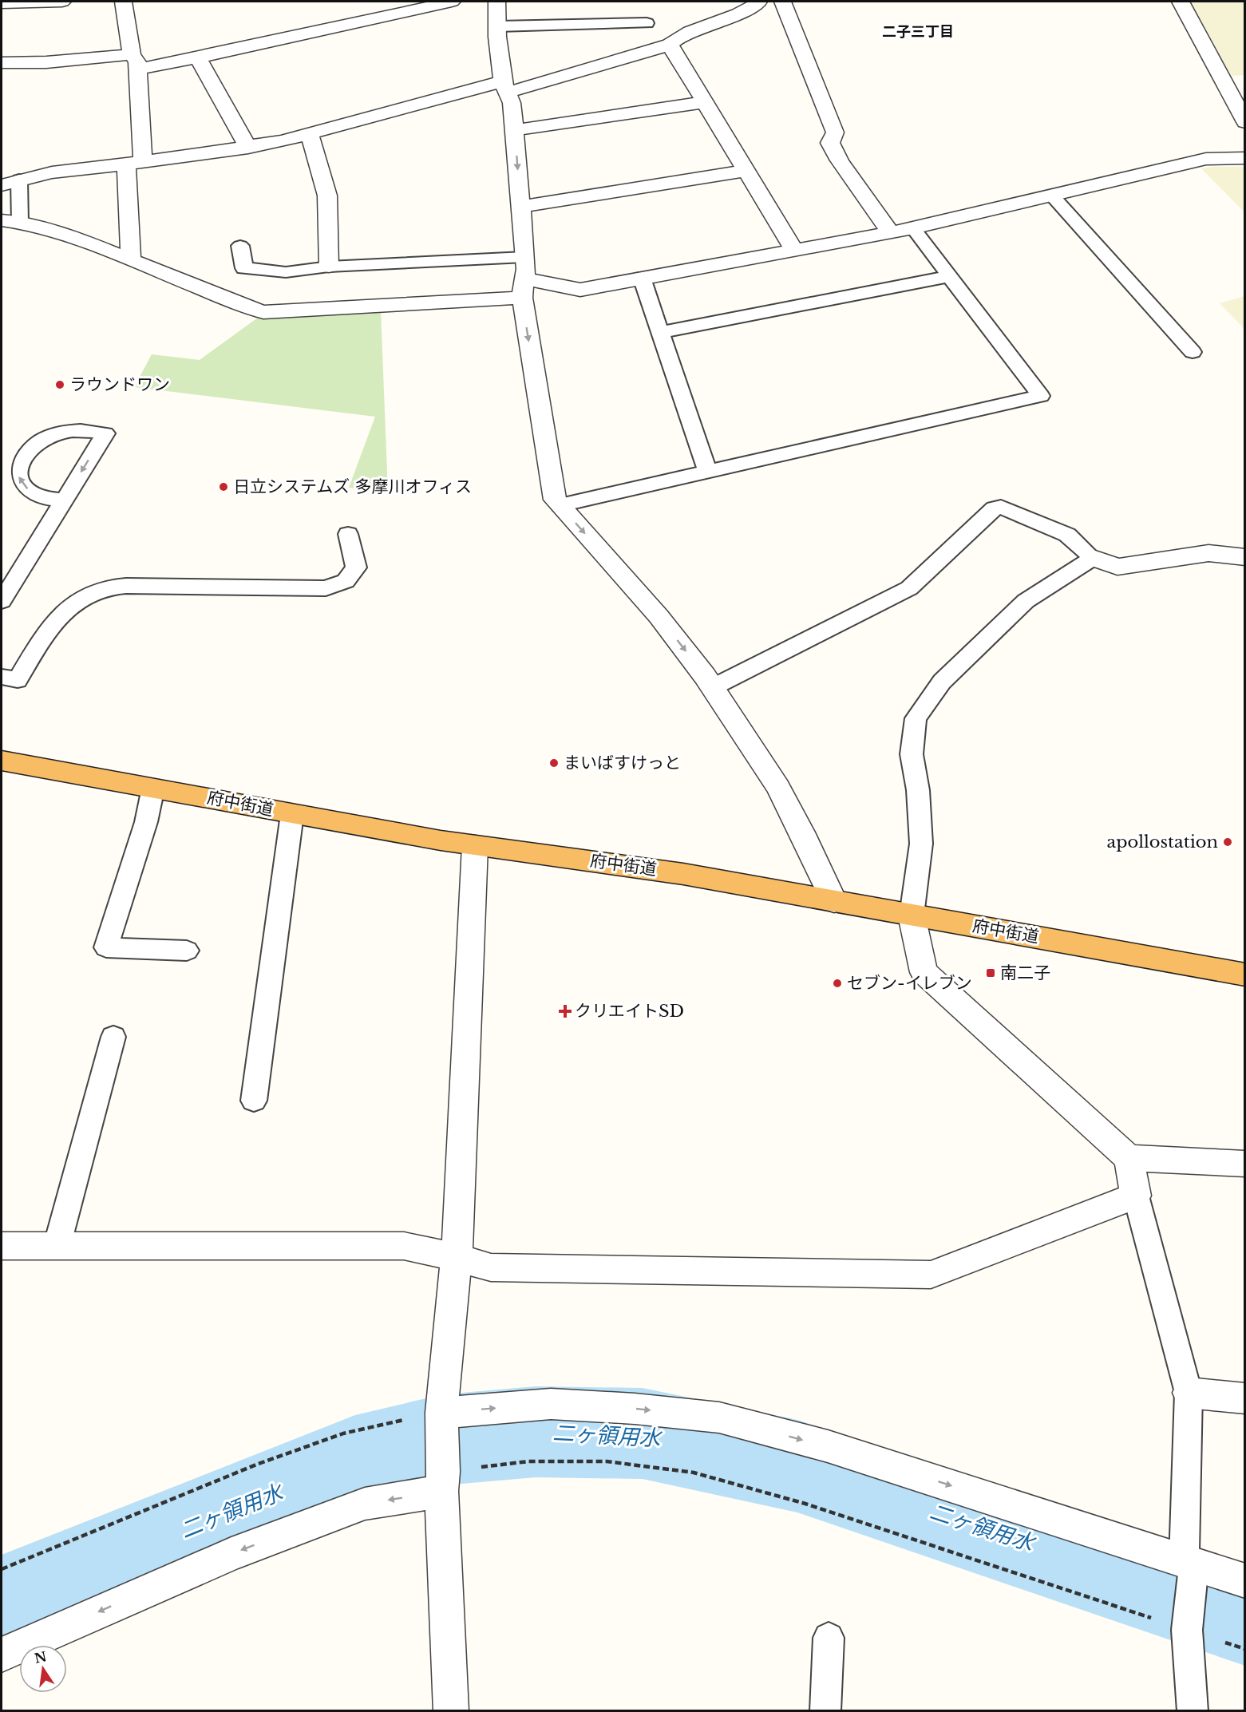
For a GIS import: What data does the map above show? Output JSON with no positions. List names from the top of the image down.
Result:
{
  "streets": {
    "highway": ["府中街道"]
  },
  "districts": ["二子三丁目"],
  "water": ["二ヶ領用水"],
  "places": {
    "other": [
      "ラウンドワン",
      "日立システムズ 多摩川オフィス",
      "まいばすけっと",
      "apollostation",
      "セブン-イレブン"
    ],
    "transit": ["南二子"],
    "health": ["クリエイトSD"]
  },
  "north": "top"
}
